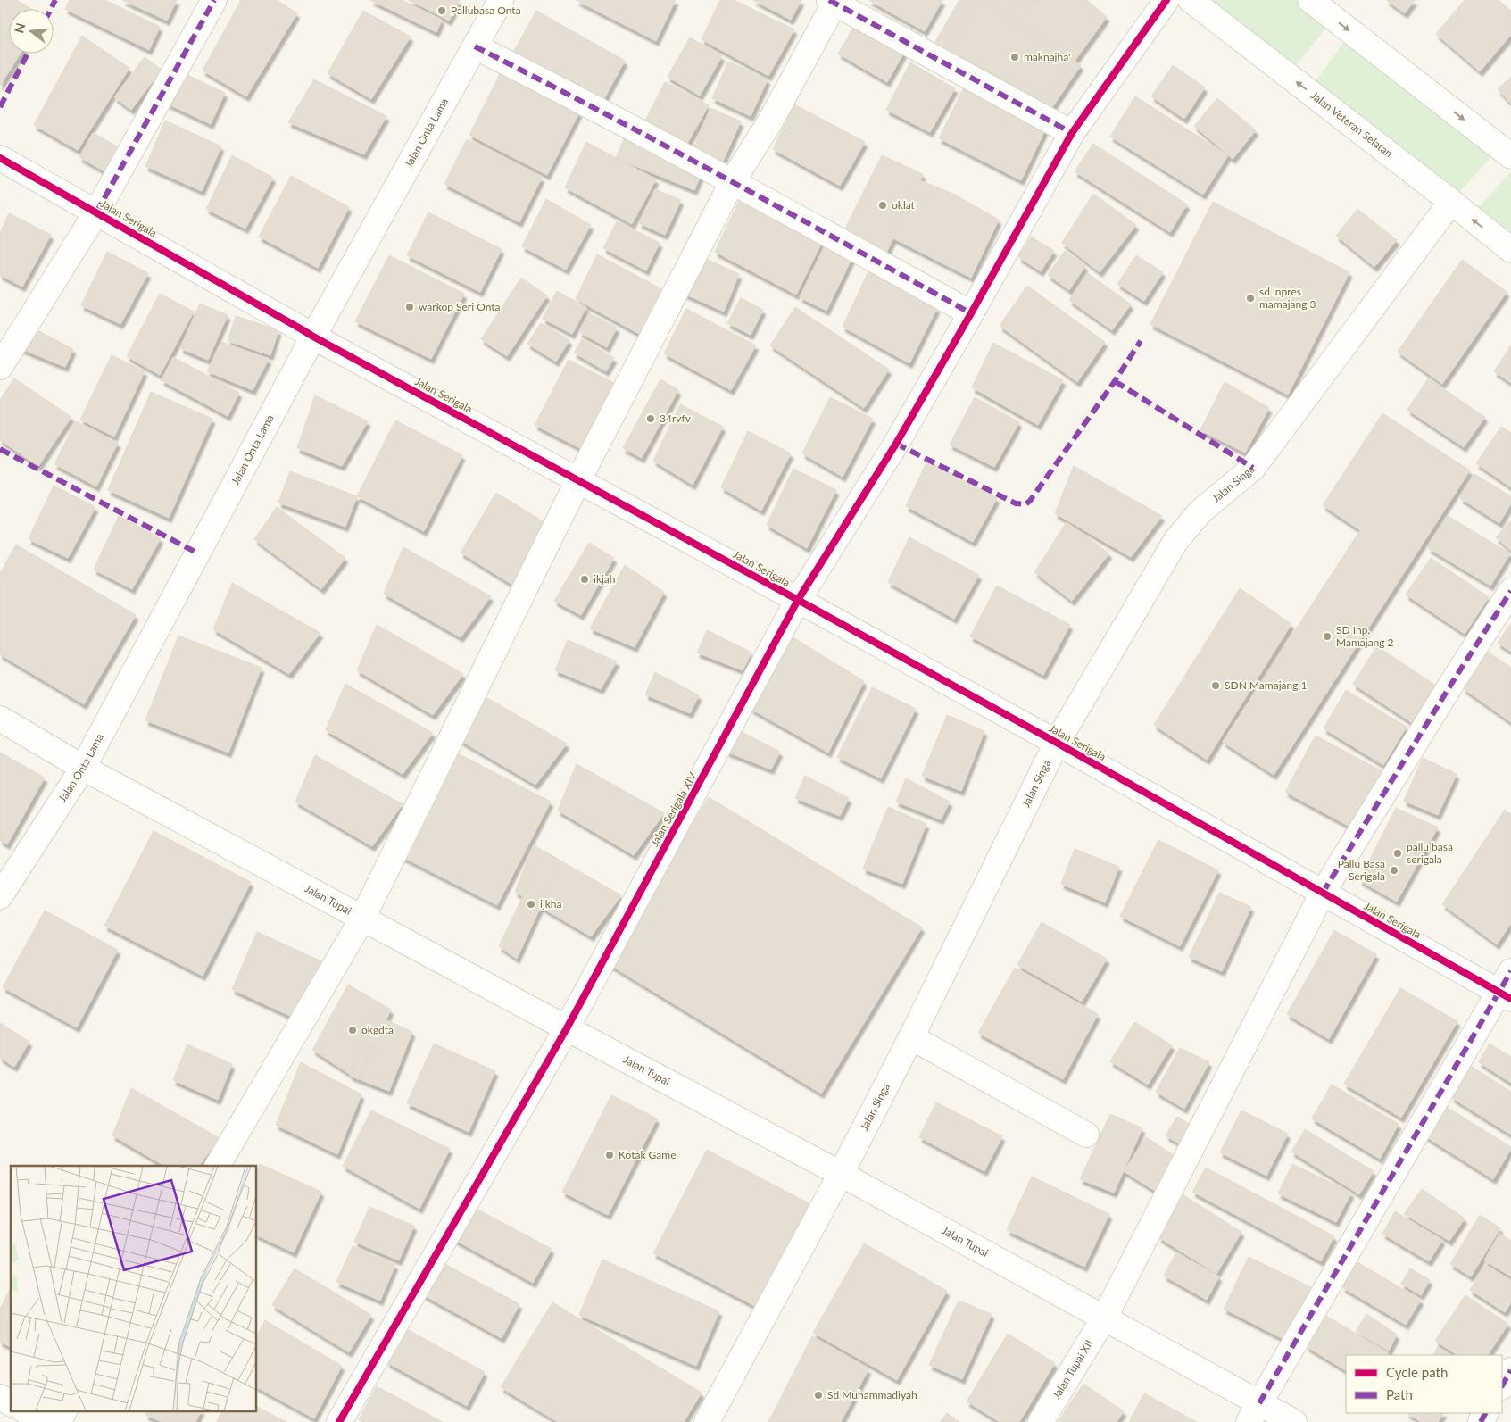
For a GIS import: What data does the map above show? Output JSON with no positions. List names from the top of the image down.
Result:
{
  "streets": {
    "street": [
      "Jalan Veteran Selatan",
      "Jalan Onta Lama",
      "Jalan Serigala",
      "Jalan Singa",
      "Jalan Serigala XIV",
      "Jalan Tupai",
      "Jalan Tupai XII"
    ]
  },
  "crossings": [
    ["Jalan Veteran Selatan", "Jalan Singa"],
    ["Jalan Onta Lama", "Jalan Serigala"],
    ["Jalan Onta Lama", "Jalan Tupai"],
    ["Jalan Serigala", "Jalan Singa"],
    ["Jalan Serigala", "Jalan Serigala XIV"],
    ["Jalan Serigala", "Jalan Tupai XII"],
    ["Jalan Singa", "Jalan Tupai"],
    ["Jalan Serigala XIV", "Jalan Tupai"],
    ["Jalan Tupai", "Jalan Tupai XII"]
  ],
  "places": [
    "Pallubasa Onta",
    "maknajha'",
    "oklat",
    "sd inpres mamajang 3",
    "warkop Seri Onta",
    "34rvfv",
    "ikjah",
    "SD Inp. Mamajang 2",
    "SDN Mamajang 1",
    "pallu basa serigala",
    "Pallu Basa Serigala",
    "ijkha",
    "okgdta",
    "Kotak Game",
    "Sd Muhammadiyah"
  ],
  "legend": ["Cycle path", "Path"],
  "north": "left"
}
